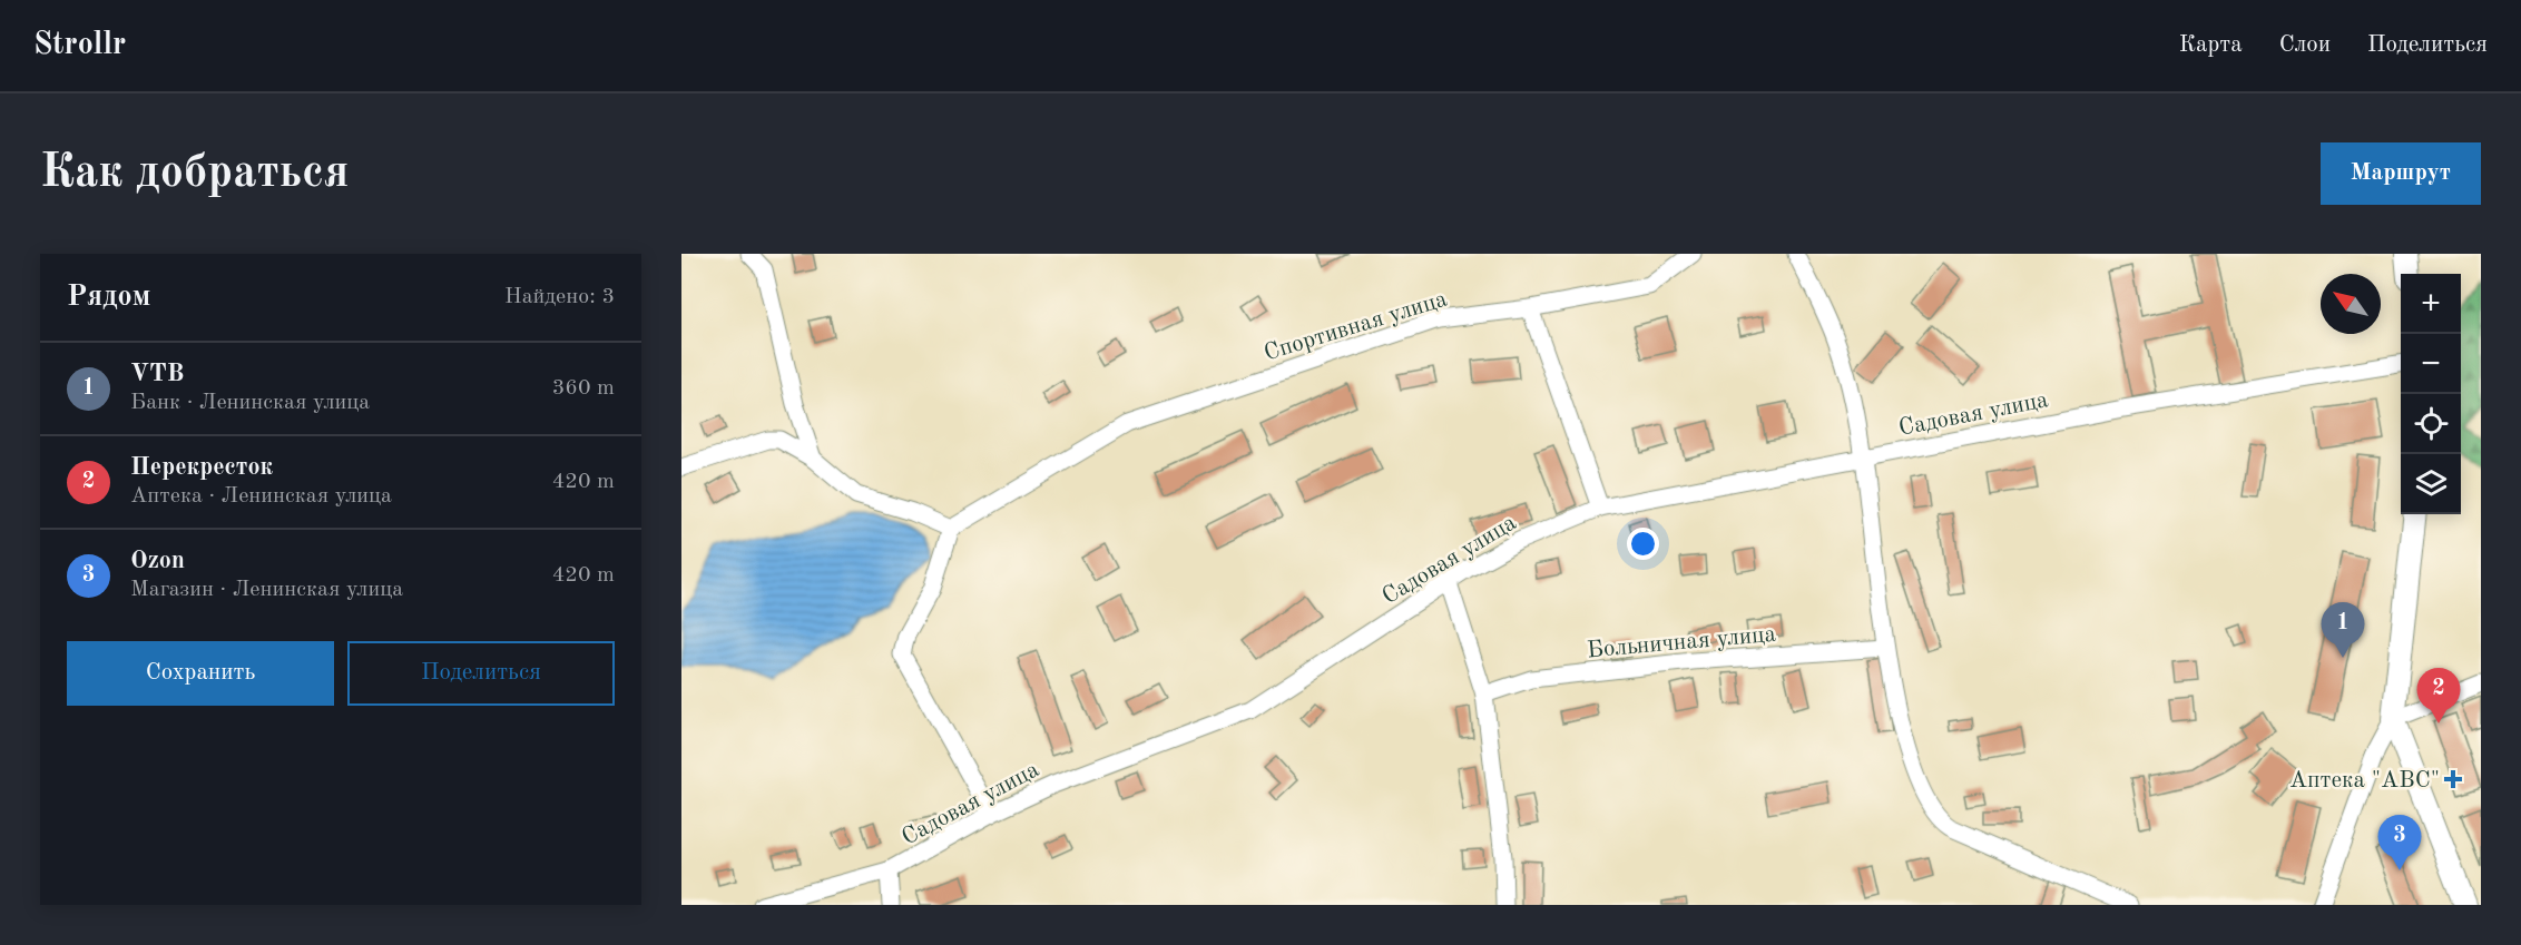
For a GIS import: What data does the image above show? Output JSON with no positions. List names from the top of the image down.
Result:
{
  "streets": {
    "street": ["Спортивная улица", "Садовая улица", "Больничная улица"]
  },
  "places": {
    "health": ["Аптека \"ABC\""]
  },
  "north": "top left",
  "page": {
    "header": "Strollr",
    "nav": ["Карта", "Слои", "Поделиться"],
    "buttons": [
      "Маршрут",
      ["Сохранить", "Поделиться"]
    ],
    "title": "Как добраться",
    "heading": ["Рядом", "Найдено: 3"],
    "map_buttons": ["+", "−"],
    "list": [
      {
        "mark": "1",
        "name": "VTB",
        "note": "Банк · Ленинская улица",
        "value": "360 m"
      },
      {
        "mark": "2",
        "name": "Перекресток",
        "note": "Аптека · Ленинская улица",
        "value": "420 m"
      },
      {
        "mark": "3",
        "name": "Ozon",
        "note": "Магазин · Ленинская улица",
        "value": "420 m"
      }
    ],
    "pins": ["1", "2", "3"]
  }
}
